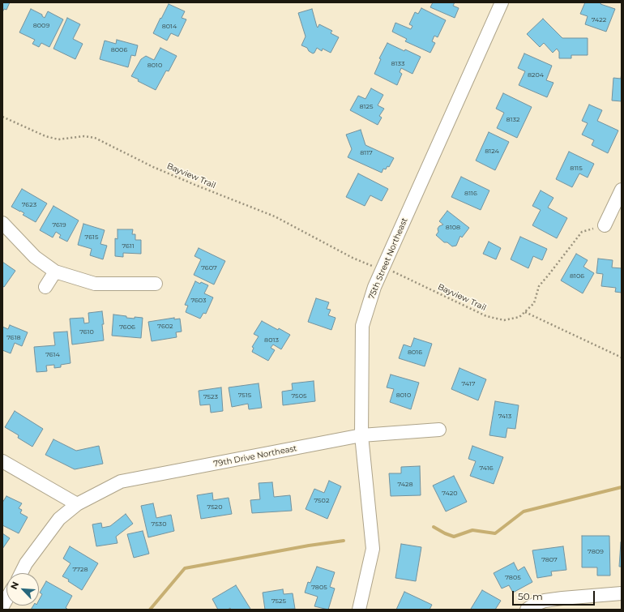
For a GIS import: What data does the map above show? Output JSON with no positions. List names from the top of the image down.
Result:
{
  "streets": {
    "street": ["75th Street Northeast", "79th Drive Northeast"],
    "path": ["Bayview Trail"]
  },
  "crossings": [
    ["75th Street Northeast", "79th Drive Northeast"]
  ],
  "house_numbers": [
    "7422",
    "8009",
    "8014",
    "8006",
    "8133",
    "8010",
    "8204",
    "8125",
    "8132",
    "8124",
    "8117",
    "8115",
    "8116",
    "7623",
    "7619",
    "8108",
    "7615",
    "7611",
    "7607",
    "8106",
    "7603",
    "7602",
    "7606",
    "7610",
    "7618",
    "8013",
    "8016",
    "7614",
    "7417",
    "7515",
    "8010",
    "7505",
    "7523",
    "7413",
    "7416",
    "7428",
    "7420",
    "7502",
    "7520",
    "7530",
    "7809",
    "7807",
    "7728",
    "7805",
    "7805",
    "7525"
  ],
  "scale_bar": "50 m",
  "north": "top left"
}
